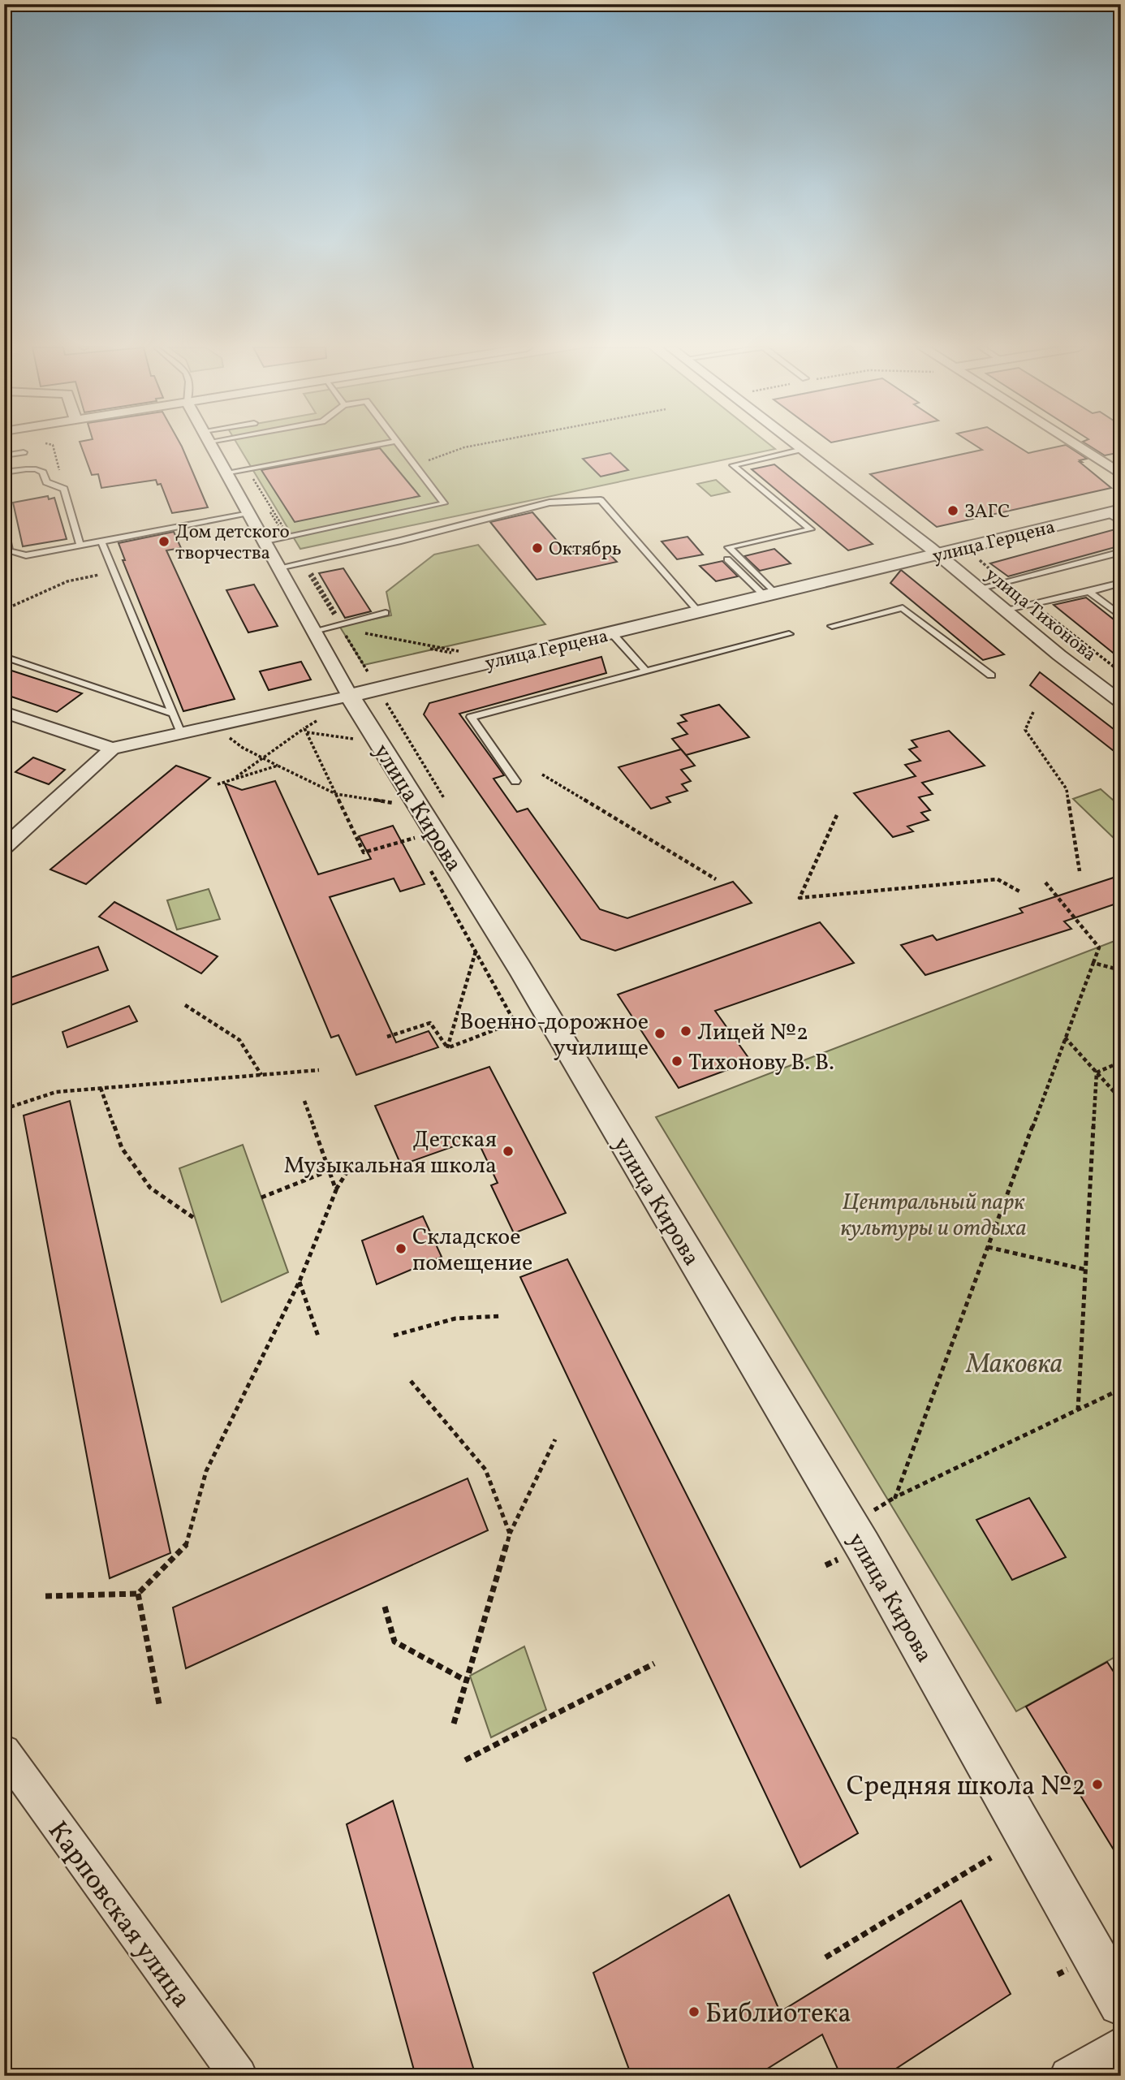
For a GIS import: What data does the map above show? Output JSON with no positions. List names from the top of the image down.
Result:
{
  "streets": {
    "street": [
      "улица Герцена",
      "улица Тихонова",
      "улица Кирова",
      "Карповская улица"
    ]
  },
  "crossings": [
    ["улица Герцена", "улица Тихонова"],
    ["улица Герцена", "улица Кирова"]
  ],
  "parks": ["Центральный парк культуры и отдыха", "Маковка"],
  "places": [
    "ЗАГС",
    "Дом детского творчества",
    "Октябрь",
    "Лицей №2",
    "Военно-дорожное училище",
    "Тихонову В. В.",
    "Детская Музыкальная школа",
    "Складское помещение",
    "Средняя школа №2",
    "Библиотека"
  ]
}
